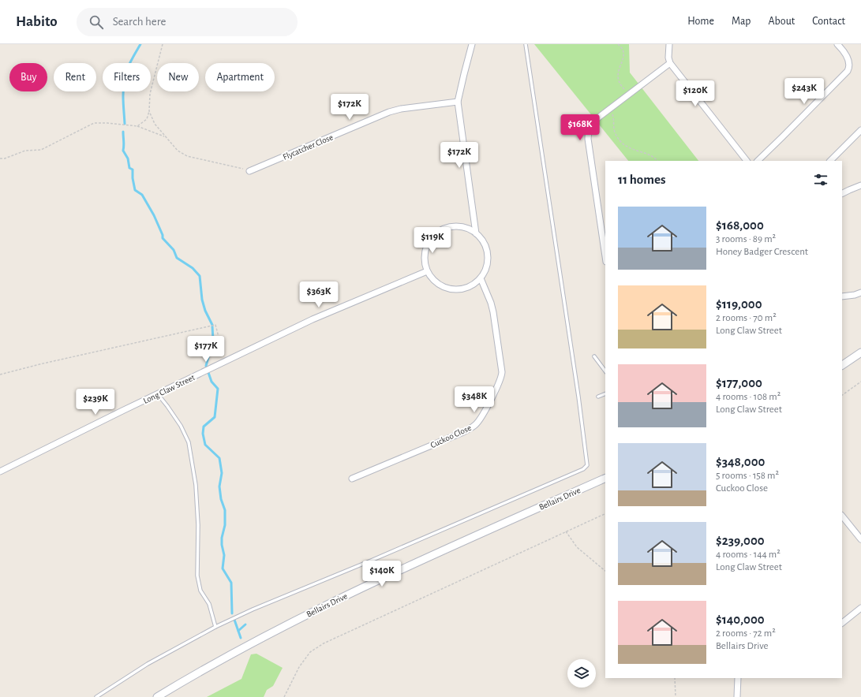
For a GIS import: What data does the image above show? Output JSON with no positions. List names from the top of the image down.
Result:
{
  "streets": {
    "street": [
      "Flycatcher Close",
      "Long Claw Street",
      "Cuckoo Close",
      "Bellairs Drive"
    ]
  },
  "crossings": [
    ["Long Claw Street", "Cuckoo Close"]
  ],
  "page": {
    "header": "Habito",
    "search": "Search here",
    "nav": [
      "Home",
      "Map",
      "About",
      "Contact"
    ],
    "chip": [
      "Buy",
      "Rent",
      "Filters",
      "New",
      "Apartment"
    ],
    "price": [
      "$243K",
      "$120K",
      "$172K",
      "$168K",
      "$172K",
      "$119K",
      "$363K",
      "$177K",
      "$348K",
      "$239K",
      "$140K"
    ],
    "heading": "11 homes",
    "list": [
      {
        "name": "$168,000",
        "note": "3 rooms · 89 m² · Honey Badger Crescent"
      },
      {
        "name": "$119,000",
        "note": "2 rooms · 70 m² · Long Claw Street"
      },
      {
        "name": "$177,000",
        "note": "4 rooms · 108 m² · Long Claw Street"
      },
      {
        "name": "$348,000",
        "note": "5 rooms · 158 m² · Cuckoo Close"
      },
      {
        "name": "$239,000",
        "note": "4 rooms · 144 m² · Long Claw Street"
      },
      {
        "name": "$140,000",
        "note": "2 rooms · 72 m² · Bellairs Drive"
      }
    ]
  }
}
